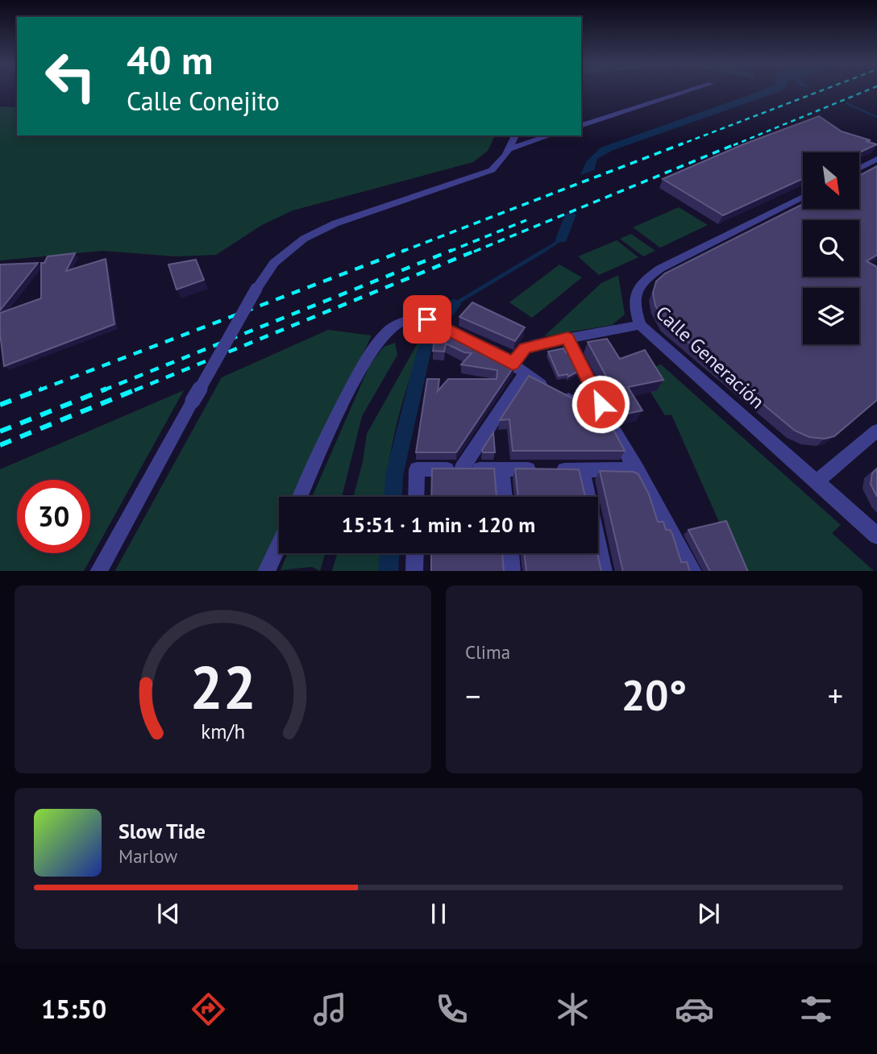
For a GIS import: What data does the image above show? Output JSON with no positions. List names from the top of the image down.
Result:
{
  "streets": {
    "street": ["Calle Generación"]
  },
  "north": "bottom right",
  "page": {
    "turn": ["40 m", "Calle Conejito"],
    "limit": "30",
    "trip": "15:51 · 1 min · 120 m",
    "tile": "Clima",
    "heat": ["−", "20°", "+"],
    "song": ["Slow Tide", "Marlow"],
    "tabs": "15:50",
    "gauge": ["22", "km/h"]
  }
}
